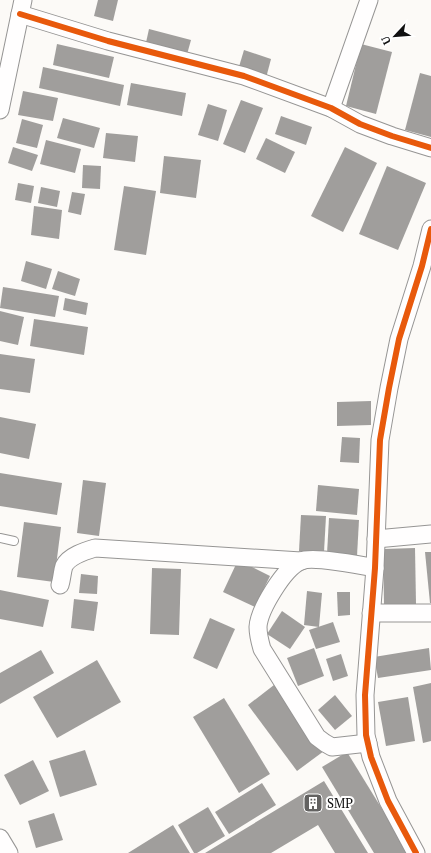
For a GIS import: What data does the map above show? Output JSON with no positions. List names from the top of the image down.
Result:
{
  "places": {
    "building": ["SMP"]
  },
  "north": "bottom left"
}
